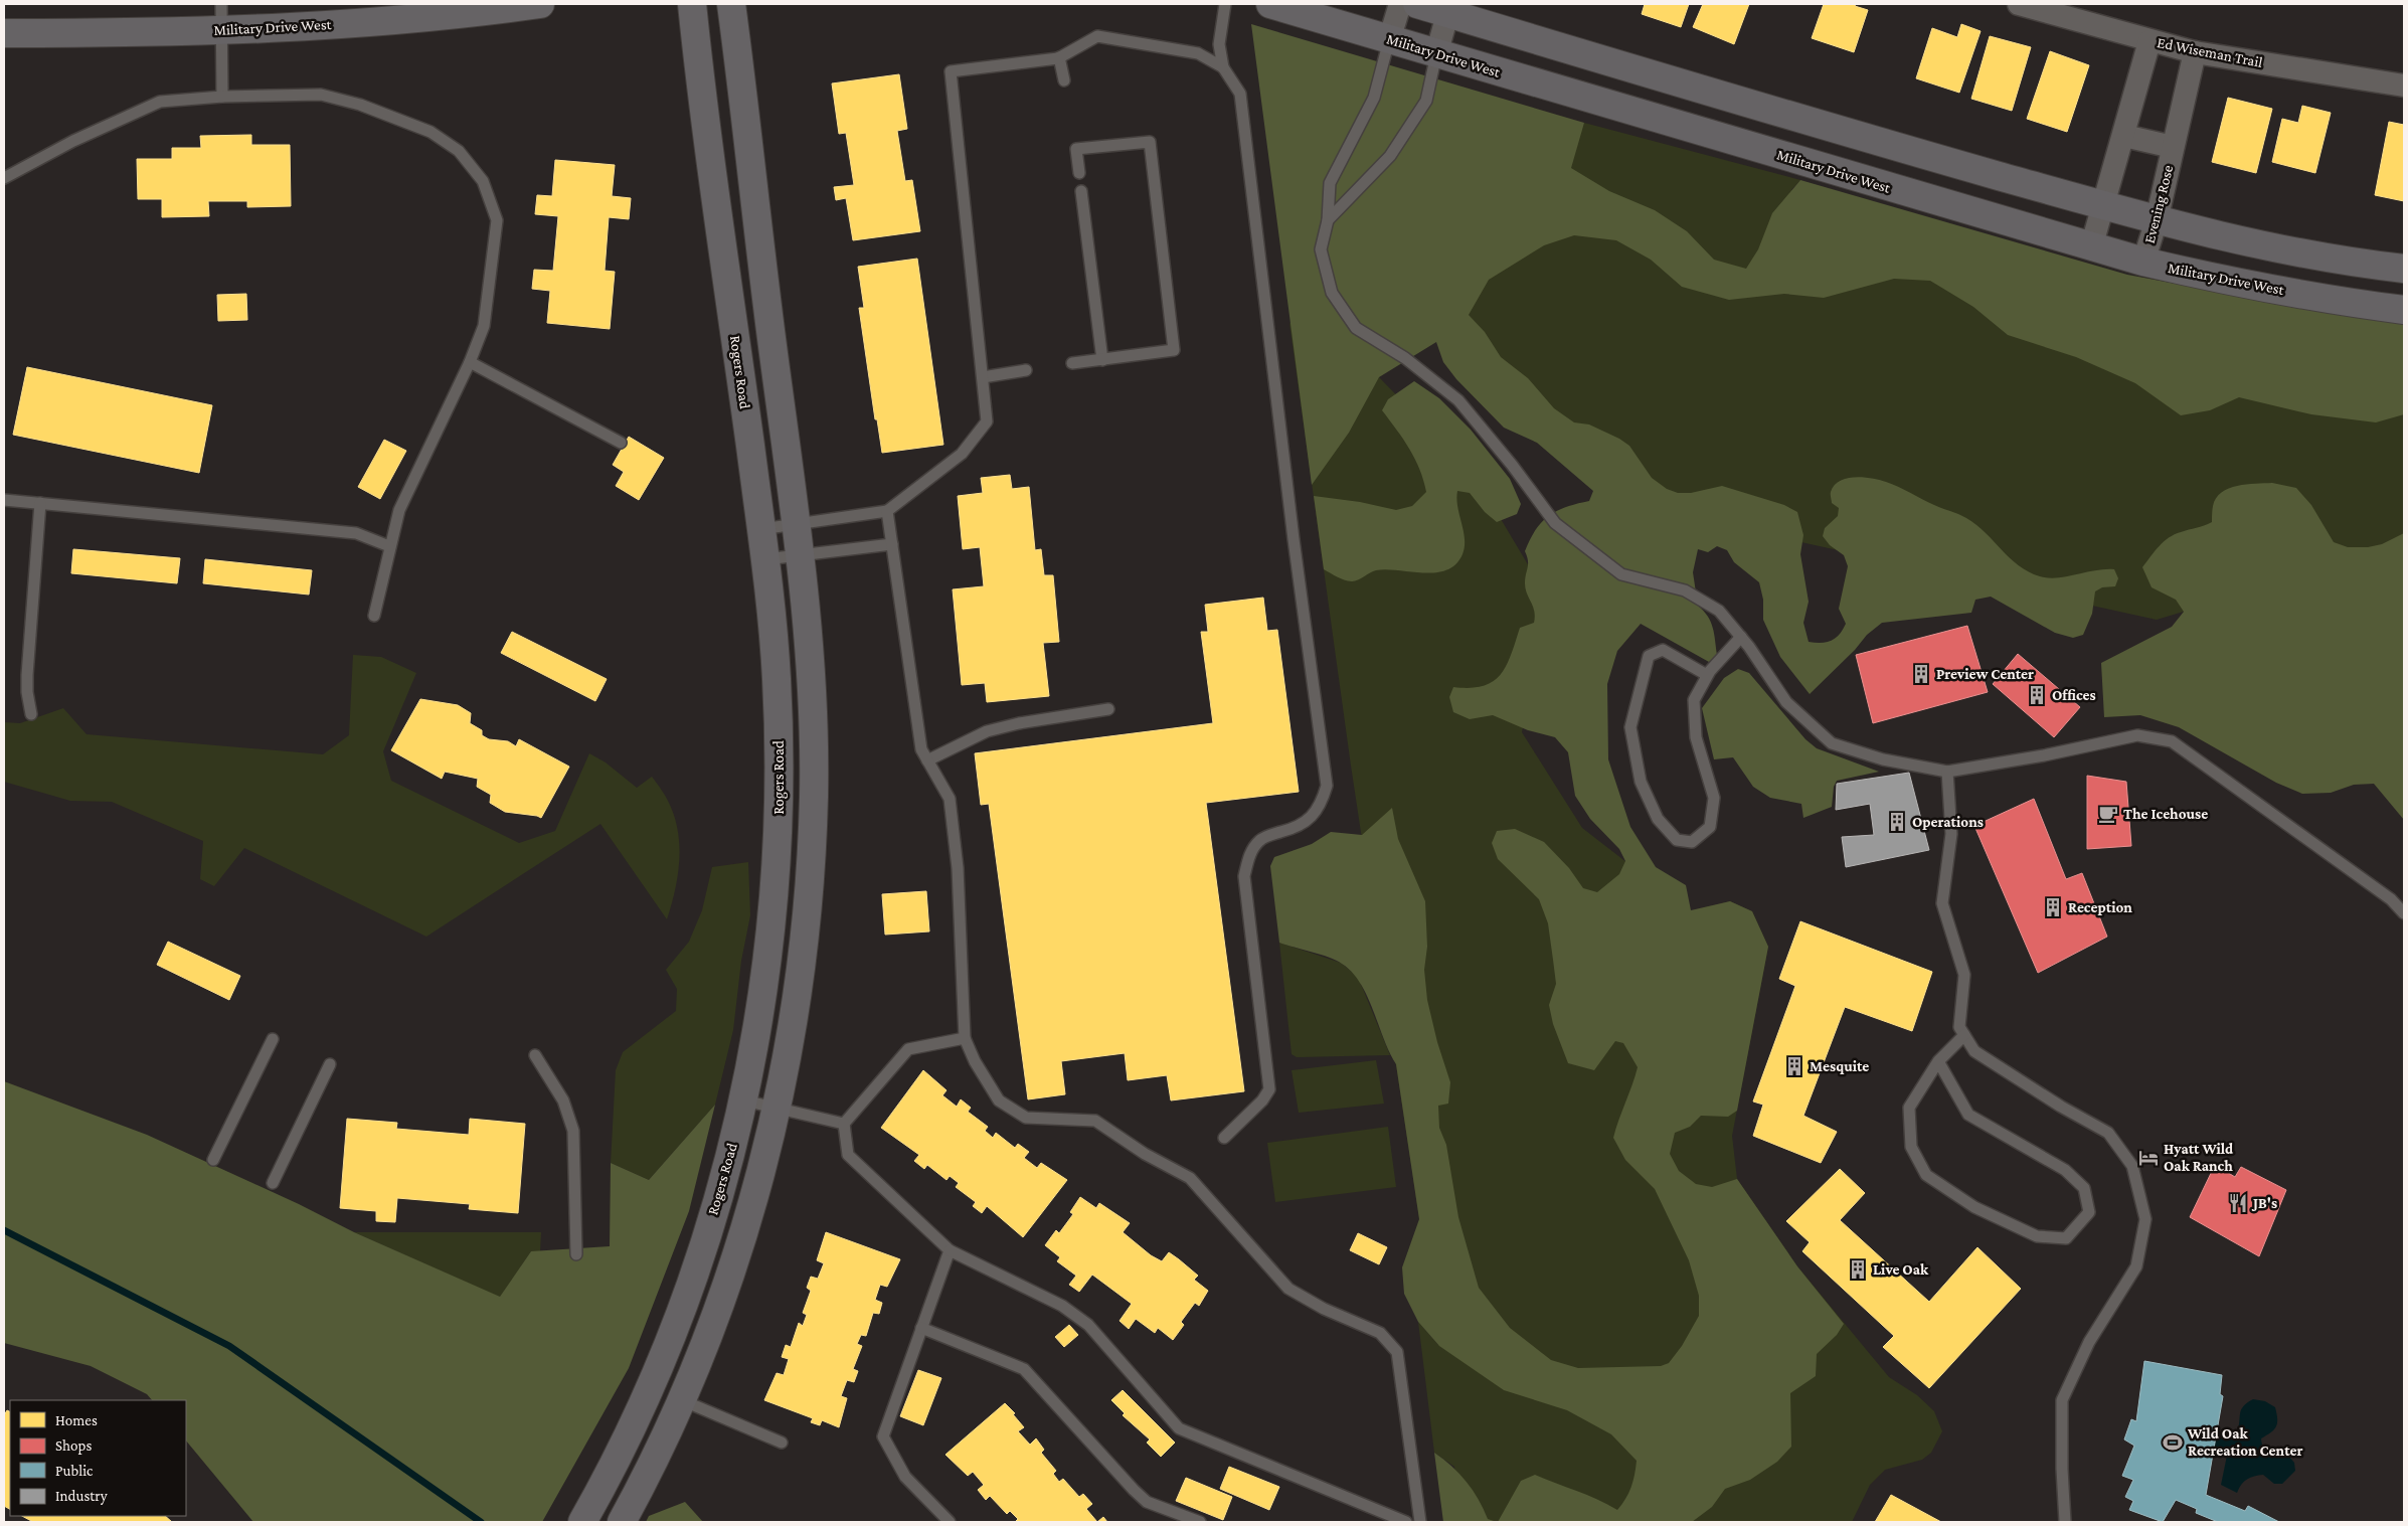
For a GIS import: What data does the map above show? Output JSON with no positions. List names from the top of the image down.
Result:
{
  "streets": {
    "main road": ["Military Drive West", "Rogers Road"],
    "street": ["Ed Wiseman Trail", "Evening Rose"]
  },
  "crossings": [
    ["Military Drive West", "Evening Rose"],
    ["Ed Wiseman Trail", "Evening Rose"]
  ],
  "places": {
    "building": [
      "Preview Center",
      "Offices",
      "Operations",
      "Reception",
      "Mesquite",
      "Live Oak"
    ],
    "cafe": ["The Icehouse"],
    "hotel": ["Hyatt Wild Oak Ranch"],
    "restaurant": ["JB's"],
    "sports": ["Wild Oak Recreation Center"]
  },
  "legend": [
    "Homes",
    "Shops",
    "Public",
    "Industry"
  ]
}
